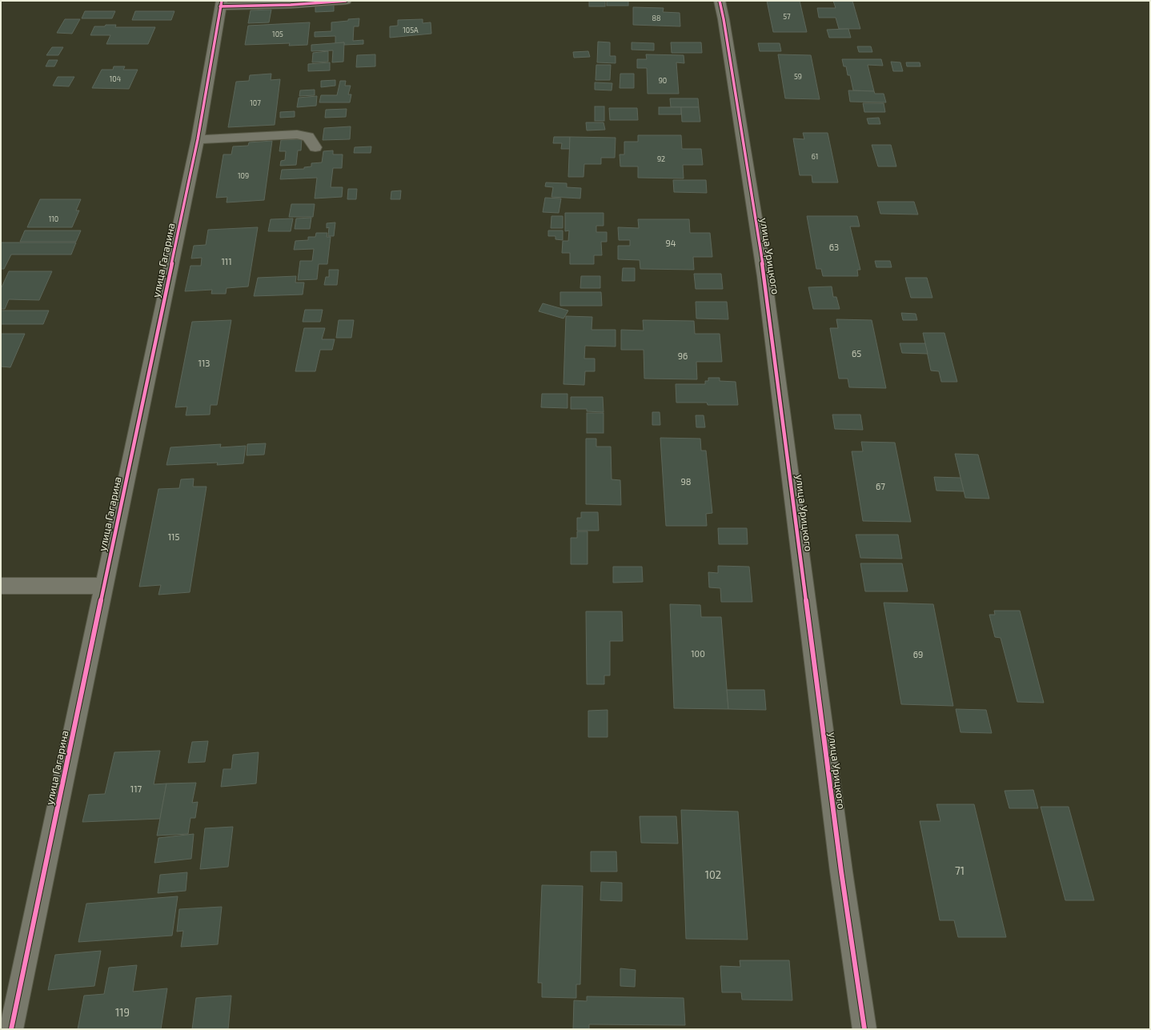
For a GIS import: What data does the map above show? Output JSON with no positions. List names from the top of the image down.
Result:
{
  "streets": {
    "street": ["улица Урицкого", "улица Гагарина"]
  },
  "house_numbers": [
    "57",
    "88",
    "105А",
    "105",
    "59",
    "104",
    "90",
    "107",
    "61",
    "92",
    "109",
    "110",
    "94",
    "63",
    "111",
    "65",
    "96",
    "113",
    "98",
    "67",
    "115",
    "100",
    "69",
    "117",
    "71",
    "102",
    "119"
  ]
}
